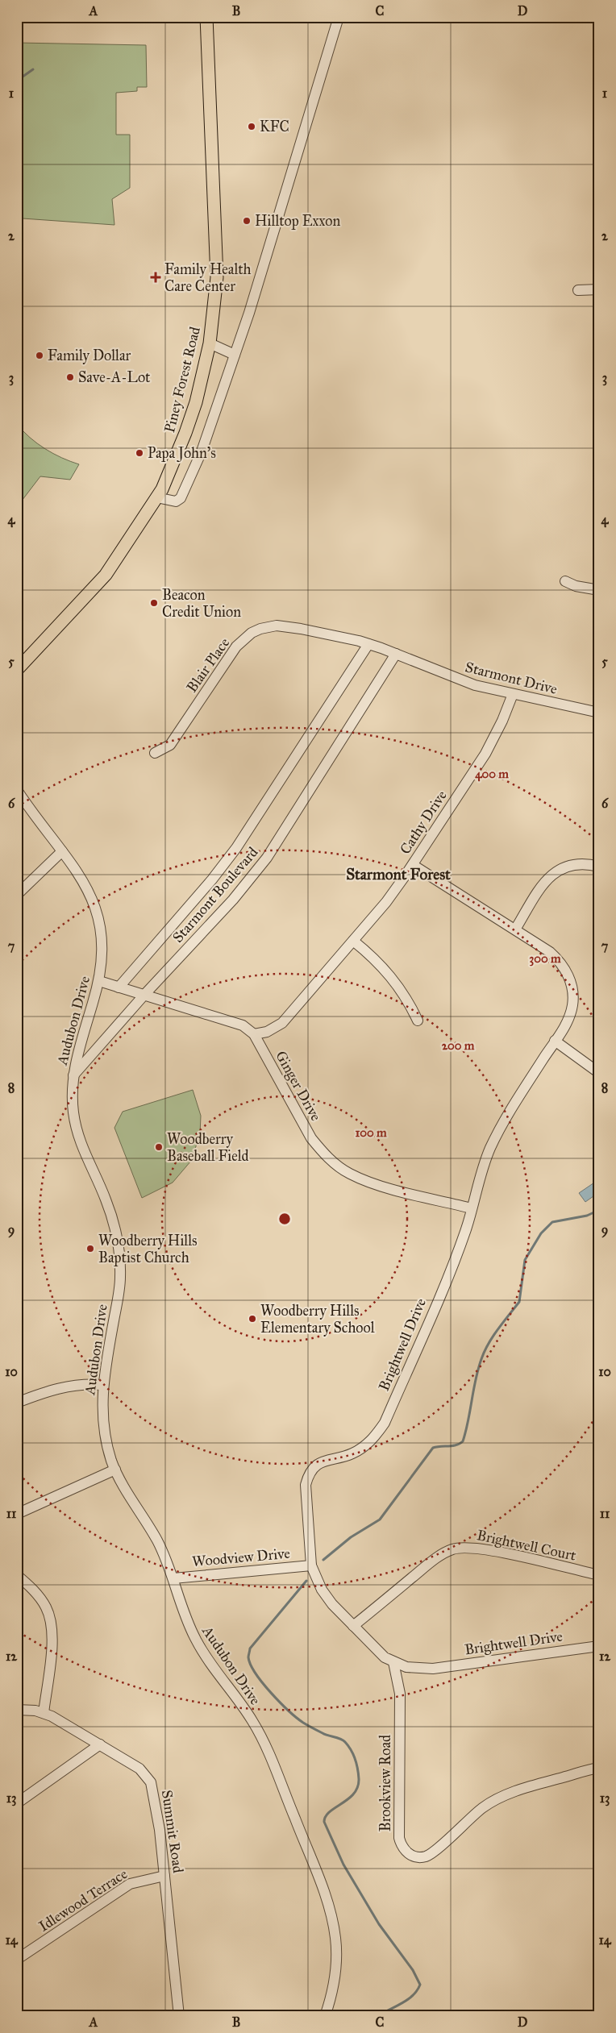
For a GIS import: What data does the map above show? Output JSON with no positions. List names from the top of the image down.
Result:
{
  "streets": {
    "main road": ["Piney Forest Road"],
    "street": [
      "Blair Place",
      "Starmont Drive",
      "Cathy Drive",
      "Starmont Boulevard",
      "Audubon Drive",
      "Ginger Drive",
      "Brightwell Drive",
      "Brightwell Court",
      "Woodview Drive",
      "Brookview Road",
      "Summit Road",
      "Idlewood Terrace"
    ]
  },
  "crossings": [
    ["Blair Place", "Starmont Drive"],
    ["Blair Place", "Starmont Boulevard"],
    ["Starmont Drive", "Cathy Drive"],
    ["Starmont Drive", "Starmont Boulevard"],
    ["Cathy Drive", "Ginger Drive"],
    ["Cathy Drive", "Brightwell Drive"],
    ["Starmont Boulevard", "Audubon Drive"],
    ["Starmont Boulevard", "Ginger Drive"],
    ["Audubon Drive", "Ginger Drive"],
    ["Audubon Drive", "Woodview Drive"],
    ["Ginger Drive", "Brightwell Drive"],
    ["Brightwell Drive", "Brightwell Court"],
    ["Brightwell Drive", "Woodview Drive"],
    ["Brightwell Drive", "Brookview Road"],
    ["Summit Road", "Idlewood Terrace"]
  ],
  "districts": ["Starmont Forest"],
  "places": {
    "other": [
      "KFC",
      "Hilltop Exxon",
      "Family Dollar",
      "Save-A-Lot",
      "Papa John's",
      "Beacon Credit Union",
      "Woodberry Baseball Field",
      "Woodberry Hills Baptist Church",
      "Woodberry Hills Elementary School"
    ],
    "health": ["Family Health Care Center"]
  },
  "grid": {
    "columns": [
      "A",
      "B",
      "C",
      "D"
    ],
    "rows": [
      "1",
      "2",
      "3",
      "4",
      "5",
      "6",
      "7",
      "8",
      "9",
      "10",
      "11",
      "12",
      "13",
      "14"
    ]
  },
  "rings": [
    "400 m",
    "300 m",
    "200 m",
    "100 m"
  ]
}
